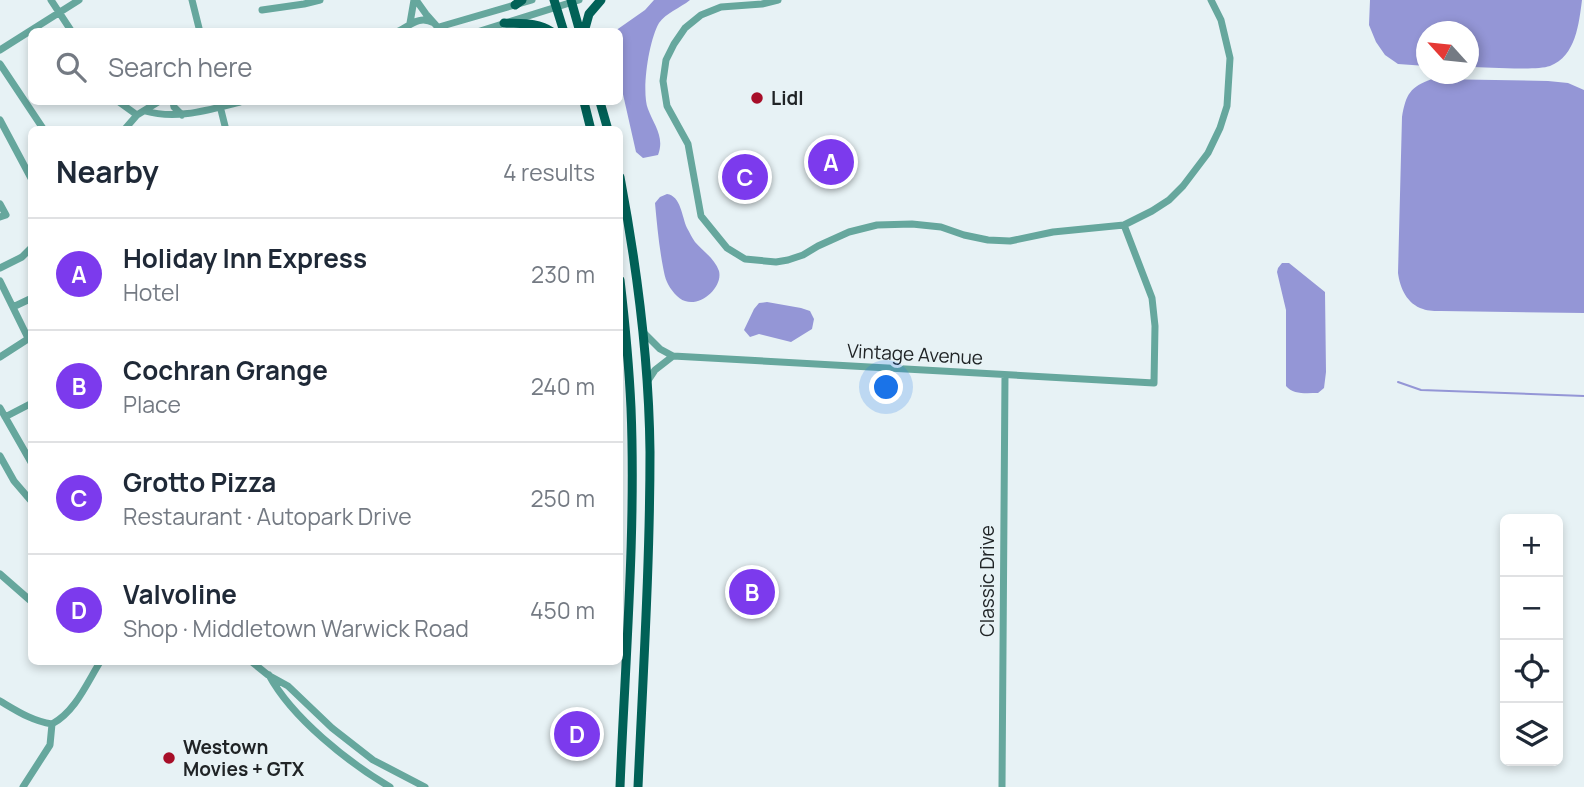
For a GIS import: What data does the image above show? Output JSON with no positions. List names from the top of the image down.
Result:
{
  "streets": {
    "street": ["Vintage Avenue", "Classic Drive"]
  },
  "crossings": [
    ["Vintage Avenue", "Classic Drive"]
  ],
  "places": ["Lidl", "Westown Movies + GTX"],
  "north": "top left",
  "page": {
    "search": "Search here",
    "heading": ["Nearby", "4 results"],
    "pins": [
      "A",
      "C",
      "B",
      "D"
    ],
    "list": [
      {
        "mark": "A",
        "name": "Holiday Inn Express",
        "note": "Hotel",
        "value": "230 m"
      },
      {
        "mark": "B",
        "name": "Cochran Grange",
        "note": "Place",
        "value": "240 m"
      },
      {
        "mark": "C",
        "name": "Grotto Pizza",
        "note": "Restaurant · Autopark Drive",
        "value": "250 m"
      },
      {
        "mark": "D",
        "name": "Valvoline",
        "note": "Shop · Middletown Warwick Road",
        "value": "450 m"
      }
    ],
    "map_buttons": ["+", "−"]
  }
}
